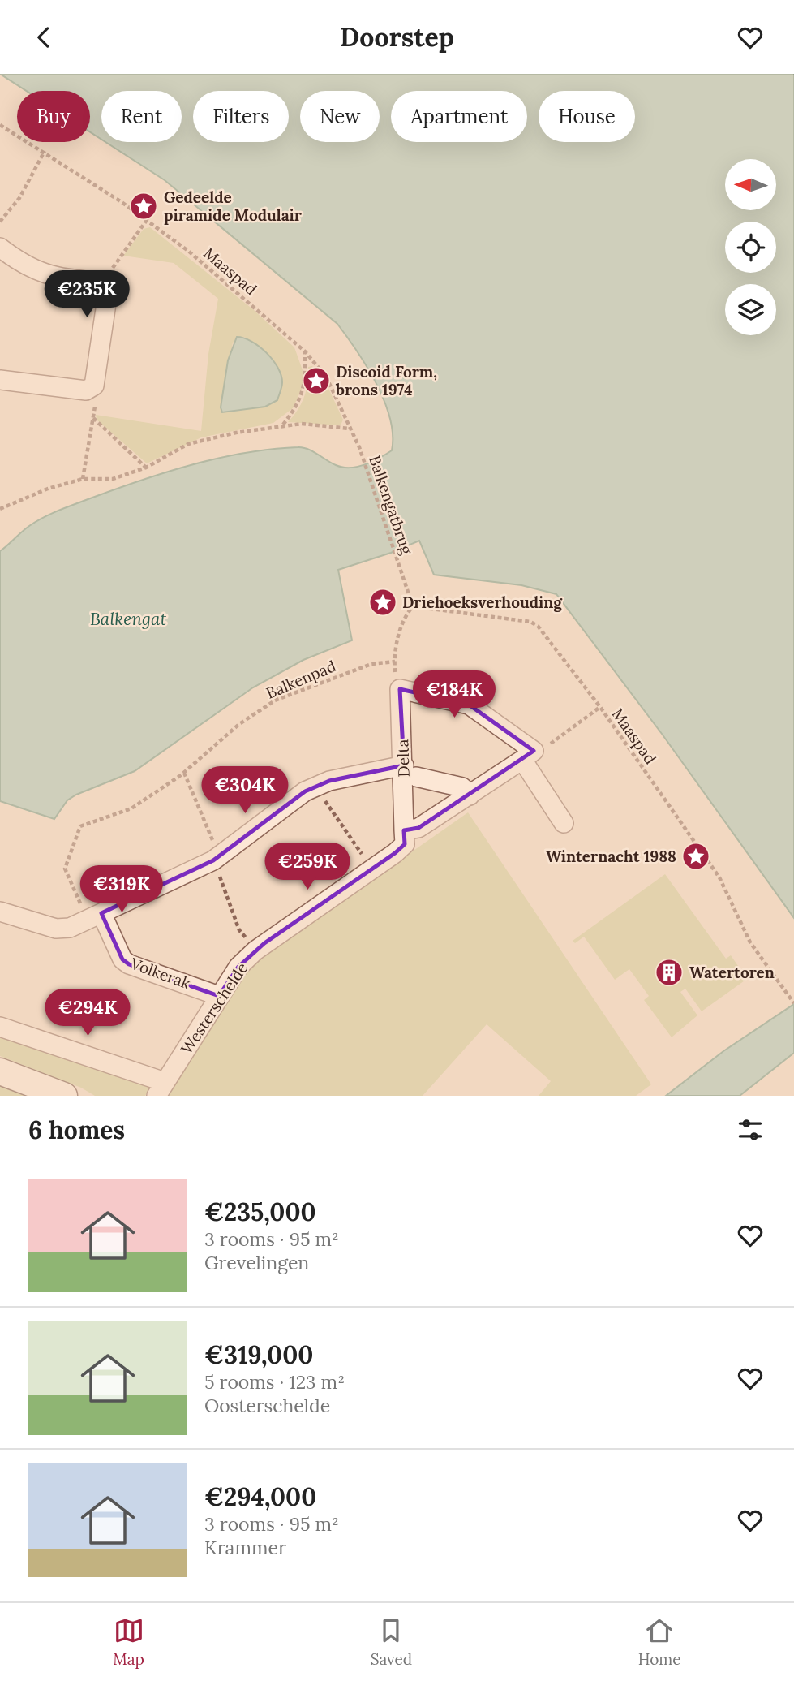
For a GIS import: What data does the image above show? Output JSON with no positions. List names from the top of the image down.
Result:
{
  "streets": {
    "street": ["Delta", "Volkerak", "Westerschelde"],
    "path": ["Maaspad", "Balkengatbrug", "Balkenpad"]
  },
  "crossings": [
    ["Maaspad", "Balkengatbrug"],
    ["Balkenpad", "Volkerak"],
    ["Delta", "Westerschelde"],
    ["Volkerak", "Westerschelde"]
  ],
  "water": ["Balkengat"],
  "places": {
    "place": [
      "Gedeelde piramide Modulair",
      "Discoid Form, brons 1974",
      "Driehoeksverhouding",
      "Winternacht 1988"
    ],
    "building": ["Watertoren"]
  },
  "north": "left",
  "page": {
    "header": "Doorstep",
    "chip": [
      "Buy",
      "Rent",
      "Filters",
      "New",
      "Apartment",
      "House"
    ],
    "price": [
      "€235K",
      "€184K",
      "€304K",
      "€259K",
      "€319K",
      "€294K"
    ],
    "heading": "6 homes",
    "list": [
      {
        "name": "€235,000",
        "note": "3 rooms · 95 m² · Grevelingen"
      },
      {
        "name": "€319,000",
        "note": "5 rooms · 123 m² · Oosterschelde"
      },
      {
        "name": "€294,000",
        "note": "3 rooms · 95 m² · Krammer"
      }
    ],
    "tabs": ["Map", "Saved", "Home"]
  }
}
